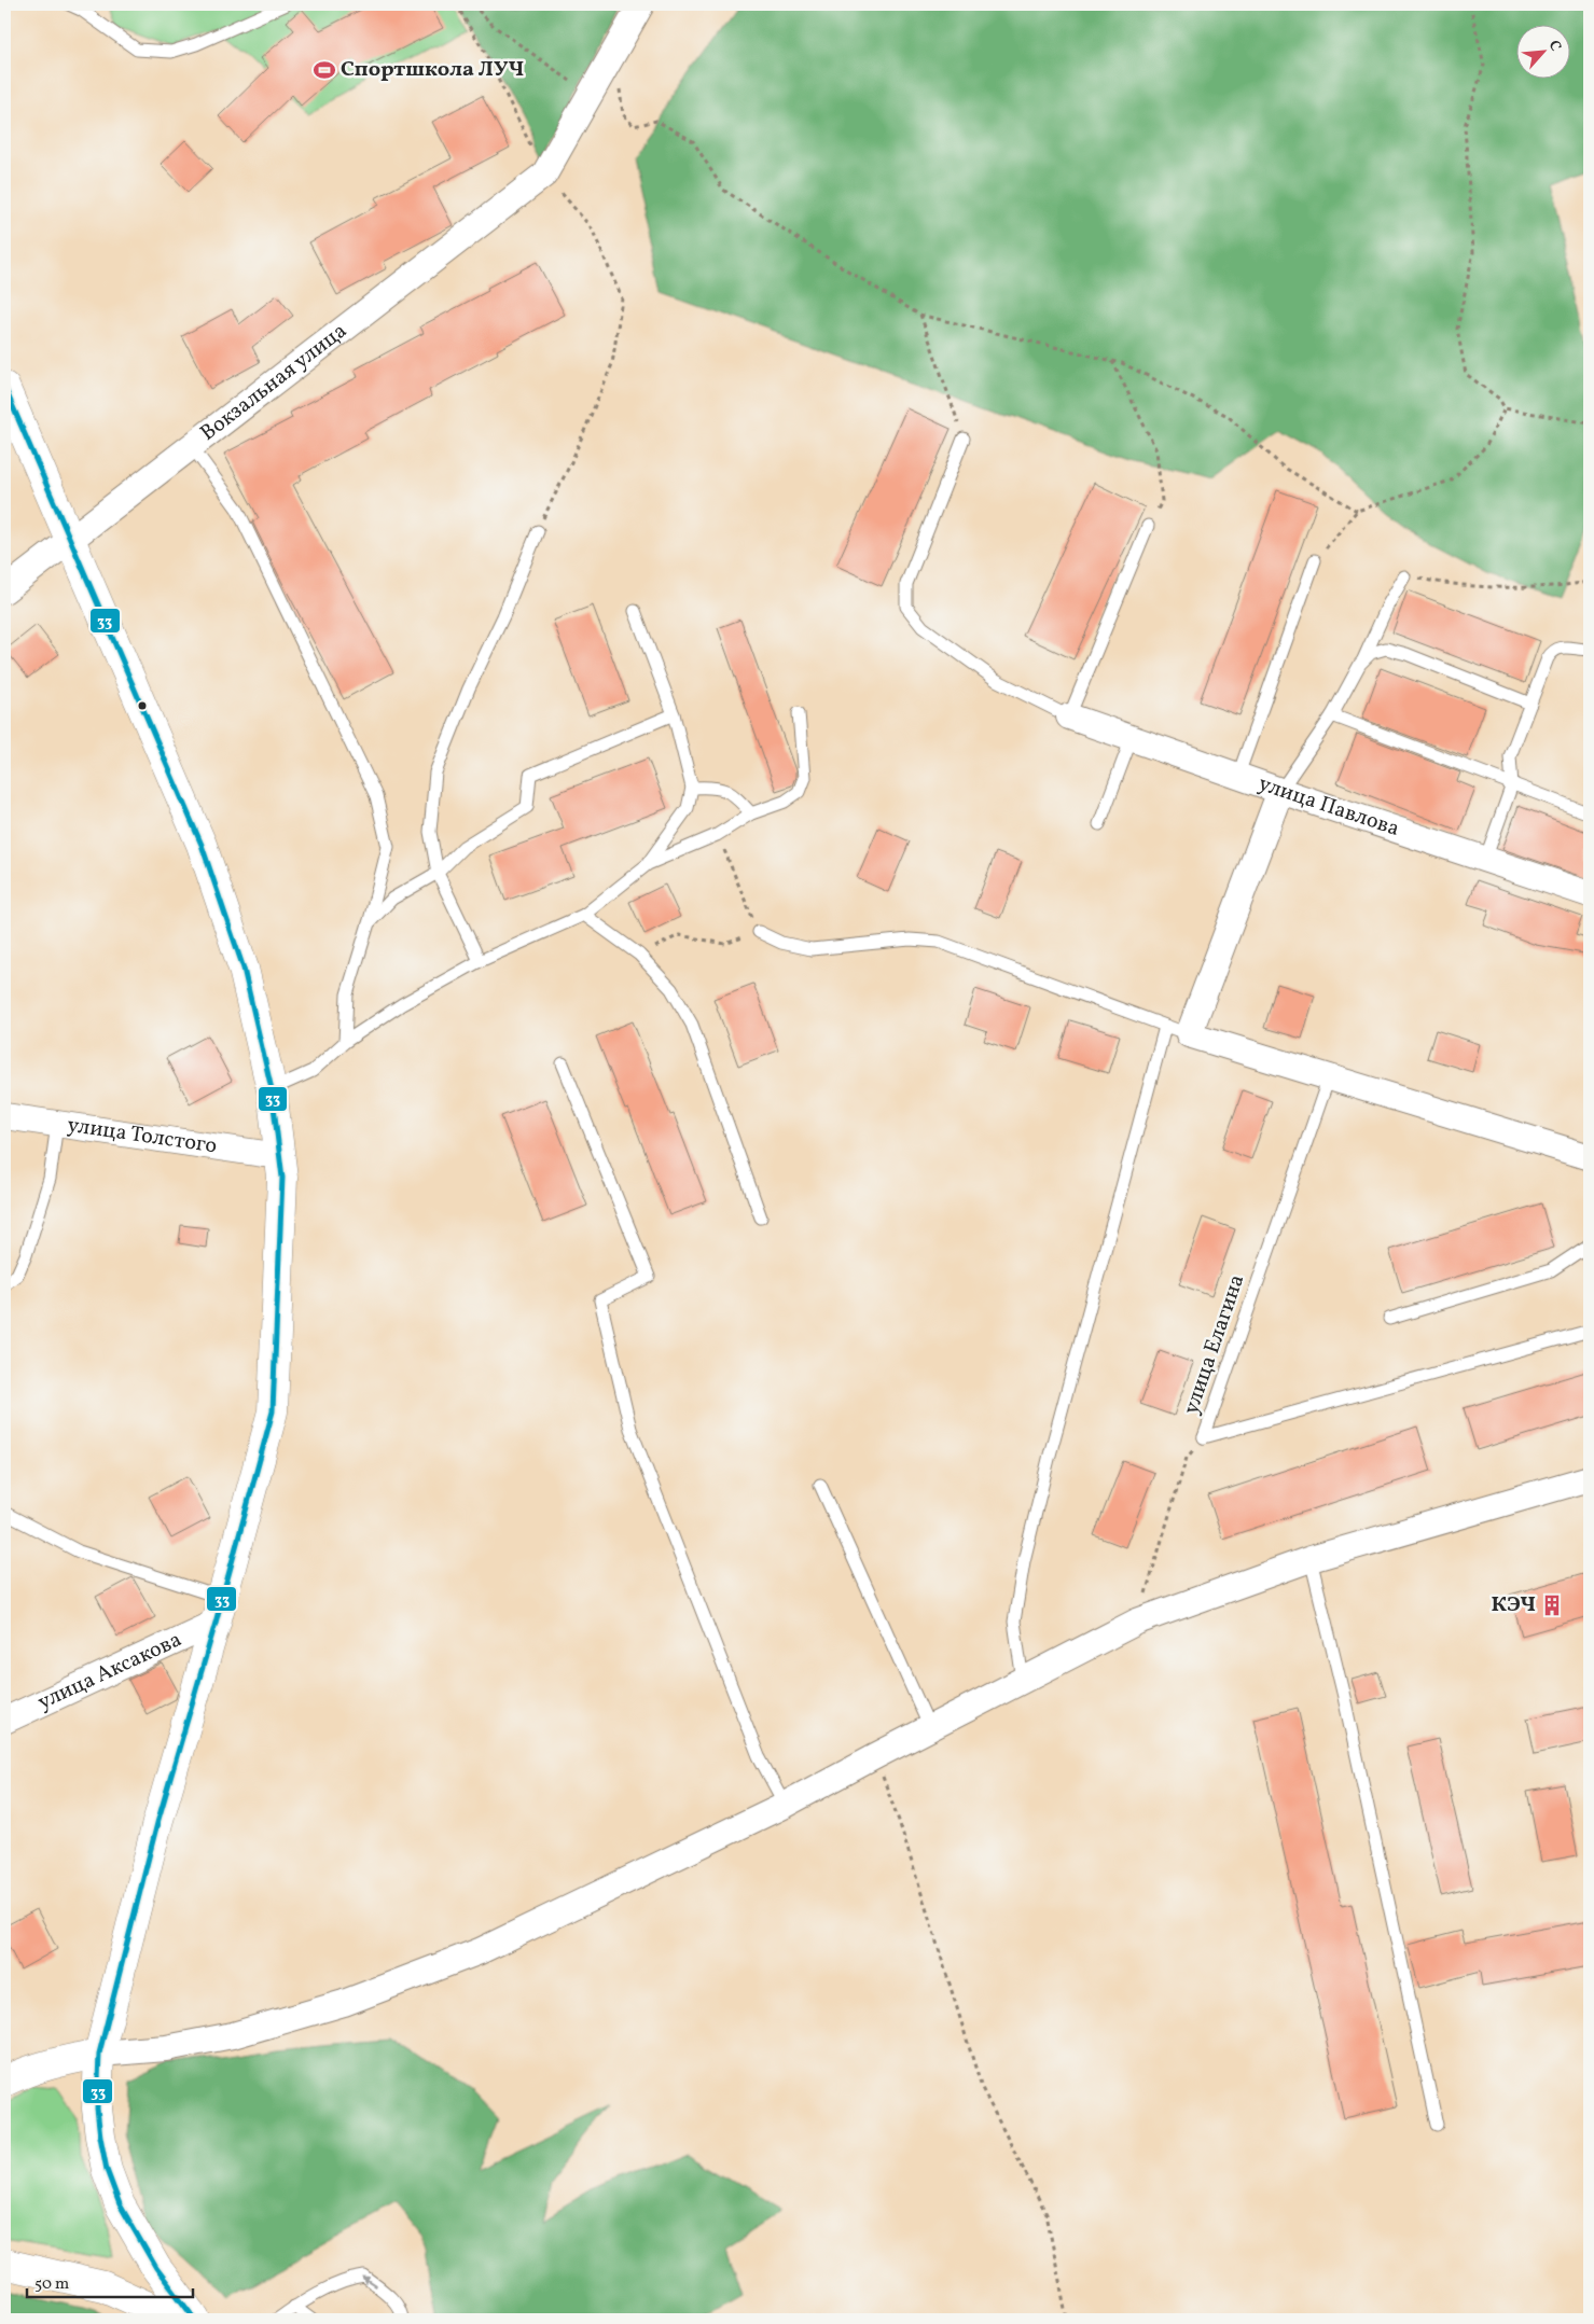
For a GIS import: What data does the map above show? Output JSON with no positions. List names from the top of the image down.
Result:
{
  "streets": {
    "street": [
      "Вокзальная улица",
      "улица Павлова",
      "улица Толстого",
      "улица Аксакова"
    ],
    "lane": ["улица Елагина"]
  },
  "places": {
    "sports": ["Спортшкола ЛУЧ"],
    "building": ["КЭЧ"]
  },
  "lines": ["transit line 33"],
  "scale_bar": "50 m",
  "north": "top right"
}
